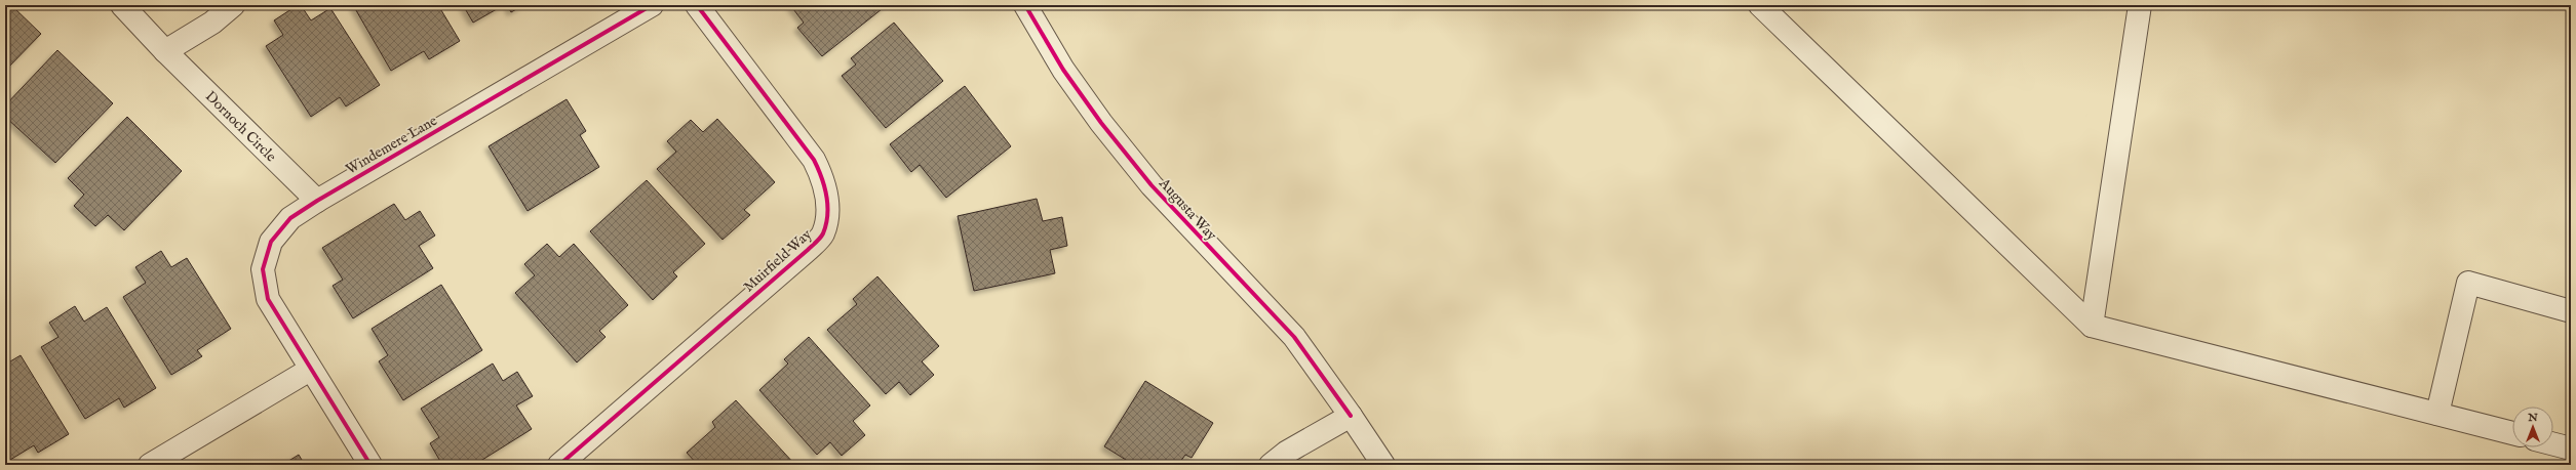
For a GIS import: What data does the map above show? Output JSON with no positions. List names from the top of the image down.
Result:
{
  "streets": {
    "street": [
      "Dornoch Circle",
      "Windemere Lane",
      "Augusta Way",
      "Muirfield Way"
    ]
  },
  "crossings": [
    ["Dornoch Circle", "Windemere Lane"]
  ],
  "north": "top"
}
